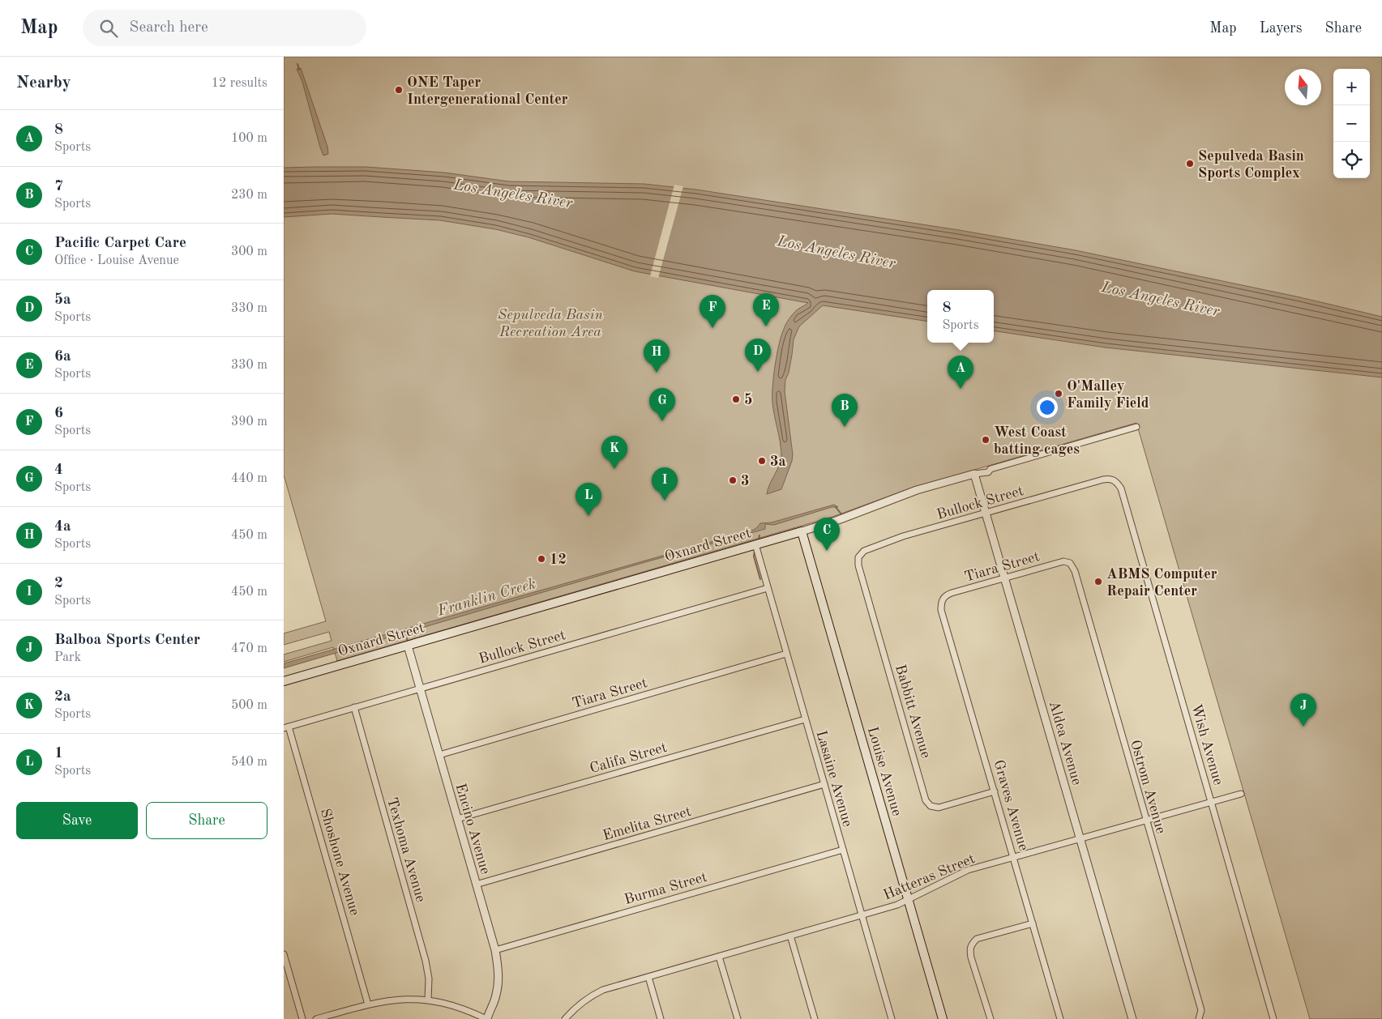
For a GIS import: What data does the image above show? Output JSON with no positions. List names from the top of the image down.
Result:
{
  "streets": {
    "main road": ["Oxnard Street", "Louise Avenue"],
    "street": [
      "Bullock Street",
      "Tiara Street",
      "Babbitt Avenue",
      "Aldea Avenue",
      "Wish Avenue",
      "Califa Street",
      "Lasaine Avenue",
      "Ostrom Avenue",
      "Graves Avenue",
      "Emelita Street",
      "Encino Avenue",
      "Texhoma Avenue",
      "Shoshone Avenue",
      "Hatteras Street",
      "Burma Street"
    ]
  },
  "crossings": [
    ["Bullock Street", "Babbitt Avenue"],
    ["Bullock Street", "Aldea Avenue"],
    ["Bullock Street", "Wish Avenue"],
    ["Bullock Street", "Lasaine Avenue"],
    ["Bullock Street", "Encino Avenue"],
    ["Bullock Street", "Texhoma Avenue"],
    ["Bullock Street", "Shoshone Avenue"],
    ["Oxnard Street", "Aldea Avenue"],
    ["Oxnard Street", "Louise Avenue"],
    ["Oxnard Street", "Lasaine Avenue"],
    ["Oxnard Street", "Encino Avenue"],
    ["Tiara Street", "Aldea Avenue"],
    ["Tiara Street", "Lasaine Avenue"],
    ["Tiara Street", "Ostrom Avenue"],
    ["Tiara Street", "Graves Avenue"],
    ["Tiara Street", "Encino Avenue"],
    ["Babbitt Avenue", "Graves Avenue"],
    ["Aldea Avenue", "Hatteras Street"],
    ["Wish Avenue", "Hatteras Street"],
    ["Califa Street", "Lasaine Avenue"],
    ["Califa Street", "Encino Avenue"],
    ["Louise Avenue", "Hatteras Street"],
    ["Lasaine Avenue", "Emelita Street"],
    ["Lasaine Avenue", "Hatteras Street"],
    ["Lasaine Avenue", "Burma Street"],
    ["Ostrom Avenue", "Hatteras Street"],
    ["Graves Avenue", "Hatteras Street"],
    ["Emelita Street", "Encino Avenue"],
    ["Encino Avenue", "Burma Street"]
  ],
  "water": ["Los Angeles River", "Franklin Creek"],
  "parks": ["Sepulveda Basin Recreation Area"],
  "places": [
    "ONE Taper Intergenerational Center",
    "Sepulveda Basin Sports Complex",
    "O'Malley Family Field",
    "5",
    "West Coast batting cages",
    "3a",
    "3",
    "12",
    "ABMS Computer Repair Center"
  ],
  "north": "top",
  "page": {
    "header": "Map",
    "search": "Search here",
    "nav": ["Map", "Layers", "Share"],
    "heading": ["Nearby", "12 results"],
    "map_buttons": ["+", "−"],
    "list": [
      {
        "mark": "A",
        "name": "8",
        "note": "Sports",
        "value": "100 m"
      },
      {
        "mark": "B",
        "name": "7",
        "note": "Sports",
        "value": "230 m"
      },
      {
        "mark": "C",
        "name": "Pacific Carpet Care",
        "note": "Office · Louise Avenue",
        "value": "300 m"
      },
      {
        "mark": "D",
        "name": "5a",
        "note": "Sports",
        "value": "330 m"
      },
      {
        "mark": "E",
        "name": "6a",
        "note": "Sports",
        "value": "330 m"
      },
      {
        "mark": "F",
        "name": "6",
        "note": "Sports",
        "value": "390 m"
      },
      {
        "mark": "G",
        "name": "4",
        "note": "Sports",
        "value": "440 m"
      },
      {
        "mark": "H",
        "name": "4a",
        "note": "Sports",
        "value": "450 m"
      },
      {
        "mark": "I",
        "name": "2",
        "note": "Sports",
        "value": "450 m"
      },
      {
        "mark": "J",
        "name": "Balboa Sports Center",
        "note": "Park",
        "value": "470 m"
      },
      {
        "mark": "K",
        "name": "2a",
        "note": "Sports",
        "value": "500 m"
      },
      {
        "mark": "L",
        "name": "1",
        "note": "Sports",
        "value": "540 m"
      }
    ],
    "popup": ["8", "Sports"],
    "pins": [
      "E",
      "F",
      "D",
      "H",
      "A",
      "G",
      "B",
      "K",
      "I",
      "L",
      "C",
      "J"
    ],
    "buttons": ["Save", "Share"]
  }
}
